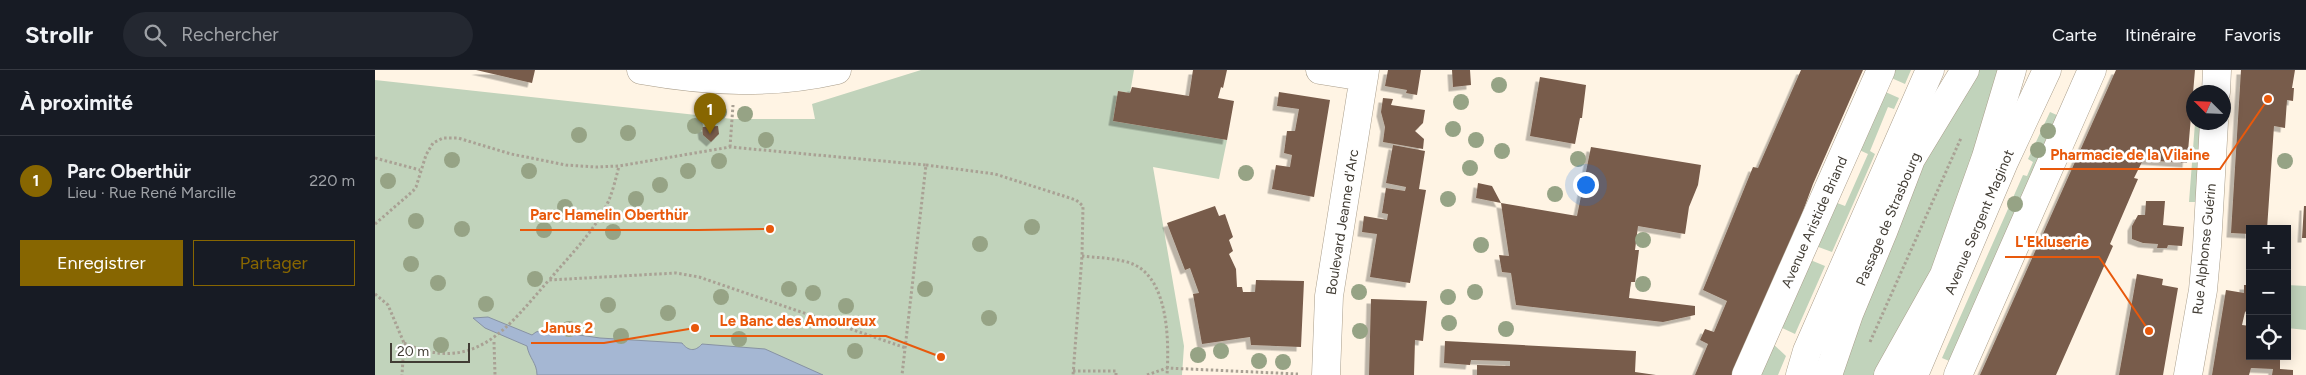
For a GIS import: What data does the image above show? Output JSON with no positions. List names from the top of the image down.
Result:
{
  "streets": {
    "street": [
      "Passage de Strasbourg",
      "Boulevard Jeanne d'Arc",
      "Avenue Aristide Briand",
      "Avenue Sergent Maginot",
      "Rue Alphonse Guérin"
    ]
  },
  "places": [
    "Pharmacie de la Vilaine",
    "Parc Hamelin Oberthür",
    "Janus 2",
    "L'Ekluserie",
    "Le Banc des Amoureux"
  ],
  "scale_bar": "20 m",
  "north": "top left",
  "page": {
    "header": "Strollr",
    "search": "Rechercher",
    "nav": ["Carte", "Itinéraire", "Favoris"],
    "heading": "À proximité",
    "pins": "1",
    "list": [
      {
        "mark": "1",
        "name": "Parc Oberthür",
        "note": "Lieu · Rue René Marcille",
        "value": "220 m"
      }
    ],
    "buttons": ["Enregistrer", "Partager"],
    "map_buttons": ["+", "−"],
    "scale": "20 m"
  }
}
